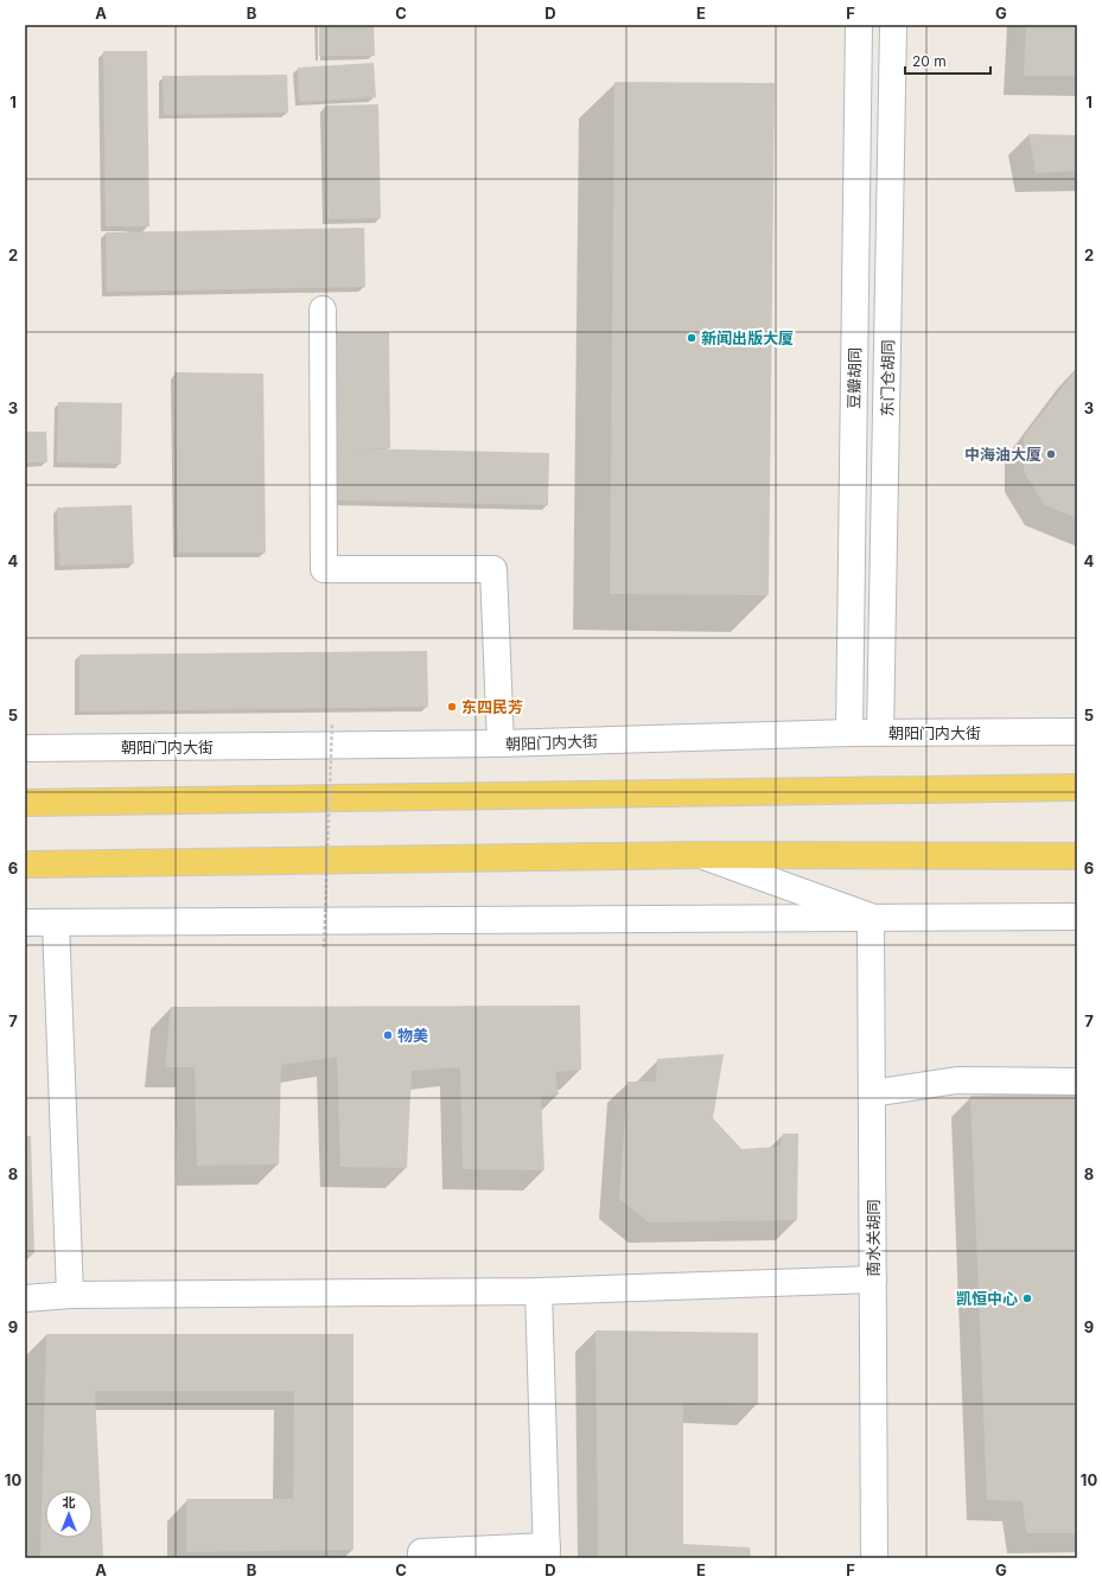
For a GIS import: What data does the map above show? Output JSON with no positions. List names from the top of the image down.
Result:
{
  "streets": {
    "street": [
      "豆瓣胡同",
      "东门仓胡同",
      "朝阳门内大街",
      "南水关胡同"
    ]
  },
  "crossings": [
    ["豆瓣胡同", "朝阳门内大街"],
    ["东门仓胡同", "朝阳门内大街"]
  ],
  "places": [
    "新闻出版大厦",
    "中海油大厦",
    "东四民芳",
    "物美",
    "凯恒中心"
  ],
  "scale_bar": "20 m",
  "north": "top",
  "grid": {
    "columns": [
      "A",
      "B",
      "C",
      "D",
      "E",
      "F",
      "G"
    ],
    "rows": [
      "1",
      "2",
      "3",
      "4",
      "5",
      "6",
      "7",
      "8",
      "9",
      "10"
    ]
  }
}
